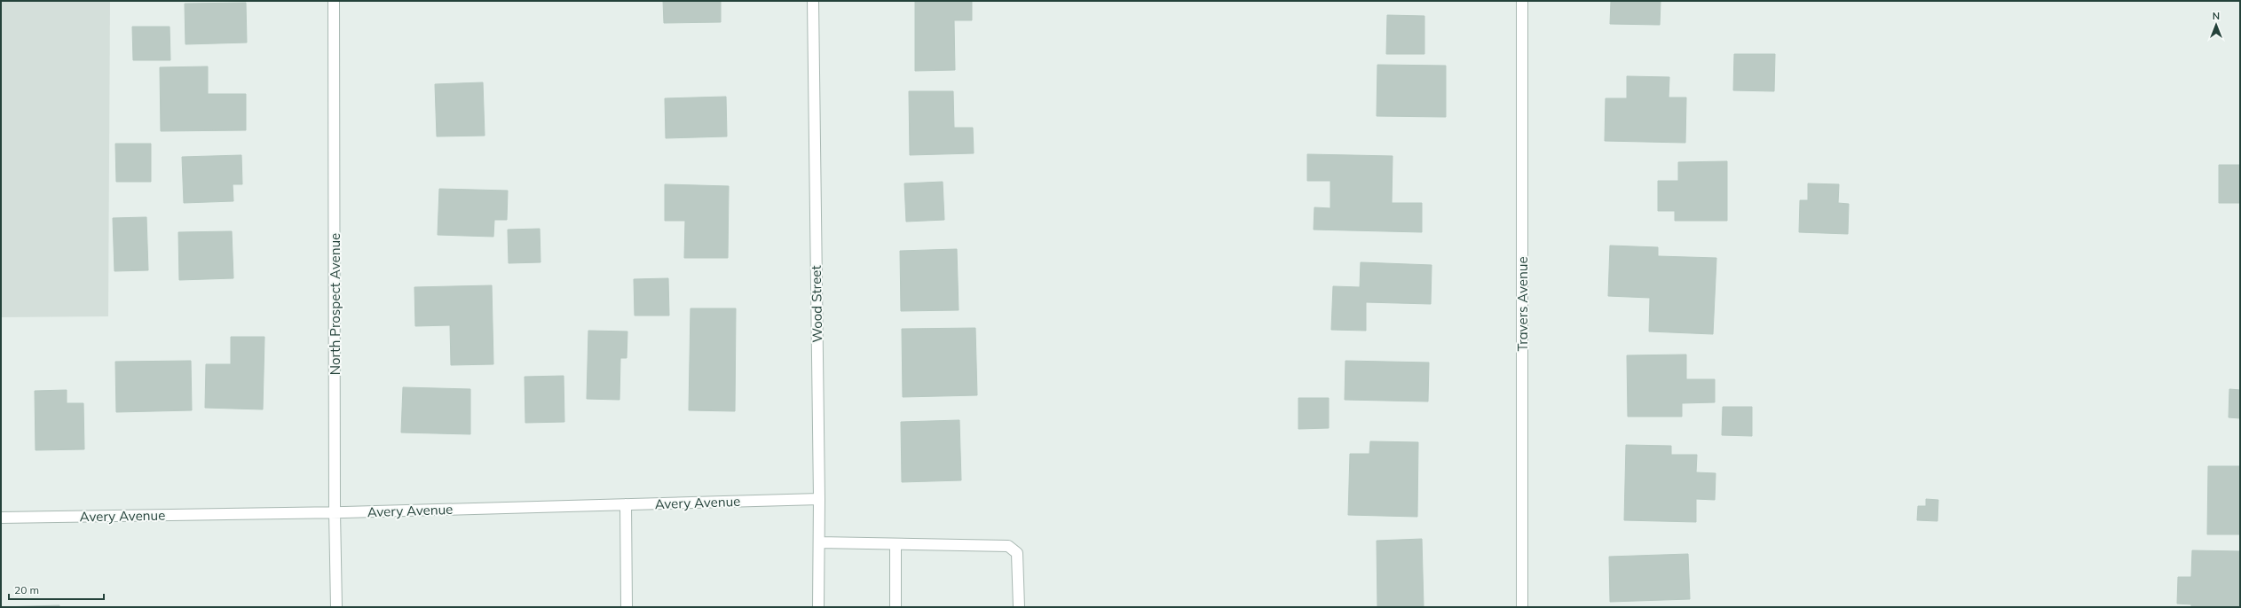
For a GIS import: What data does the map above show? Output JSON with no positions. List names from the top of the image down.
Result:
{
  "streets": {
    "street": [
      "North Prospect Avenue",
      "Wood Street",
      "Travers Avenue",
      "Avery Avenue"
    ]
  },
  "crossings": [
    ["North Prospect Avenue", "Avery Avenue"],
    ["Wood Street", "Avery Avenue"]
  ],
  "scale_bar": "20 m",
  "north": "top"
}
